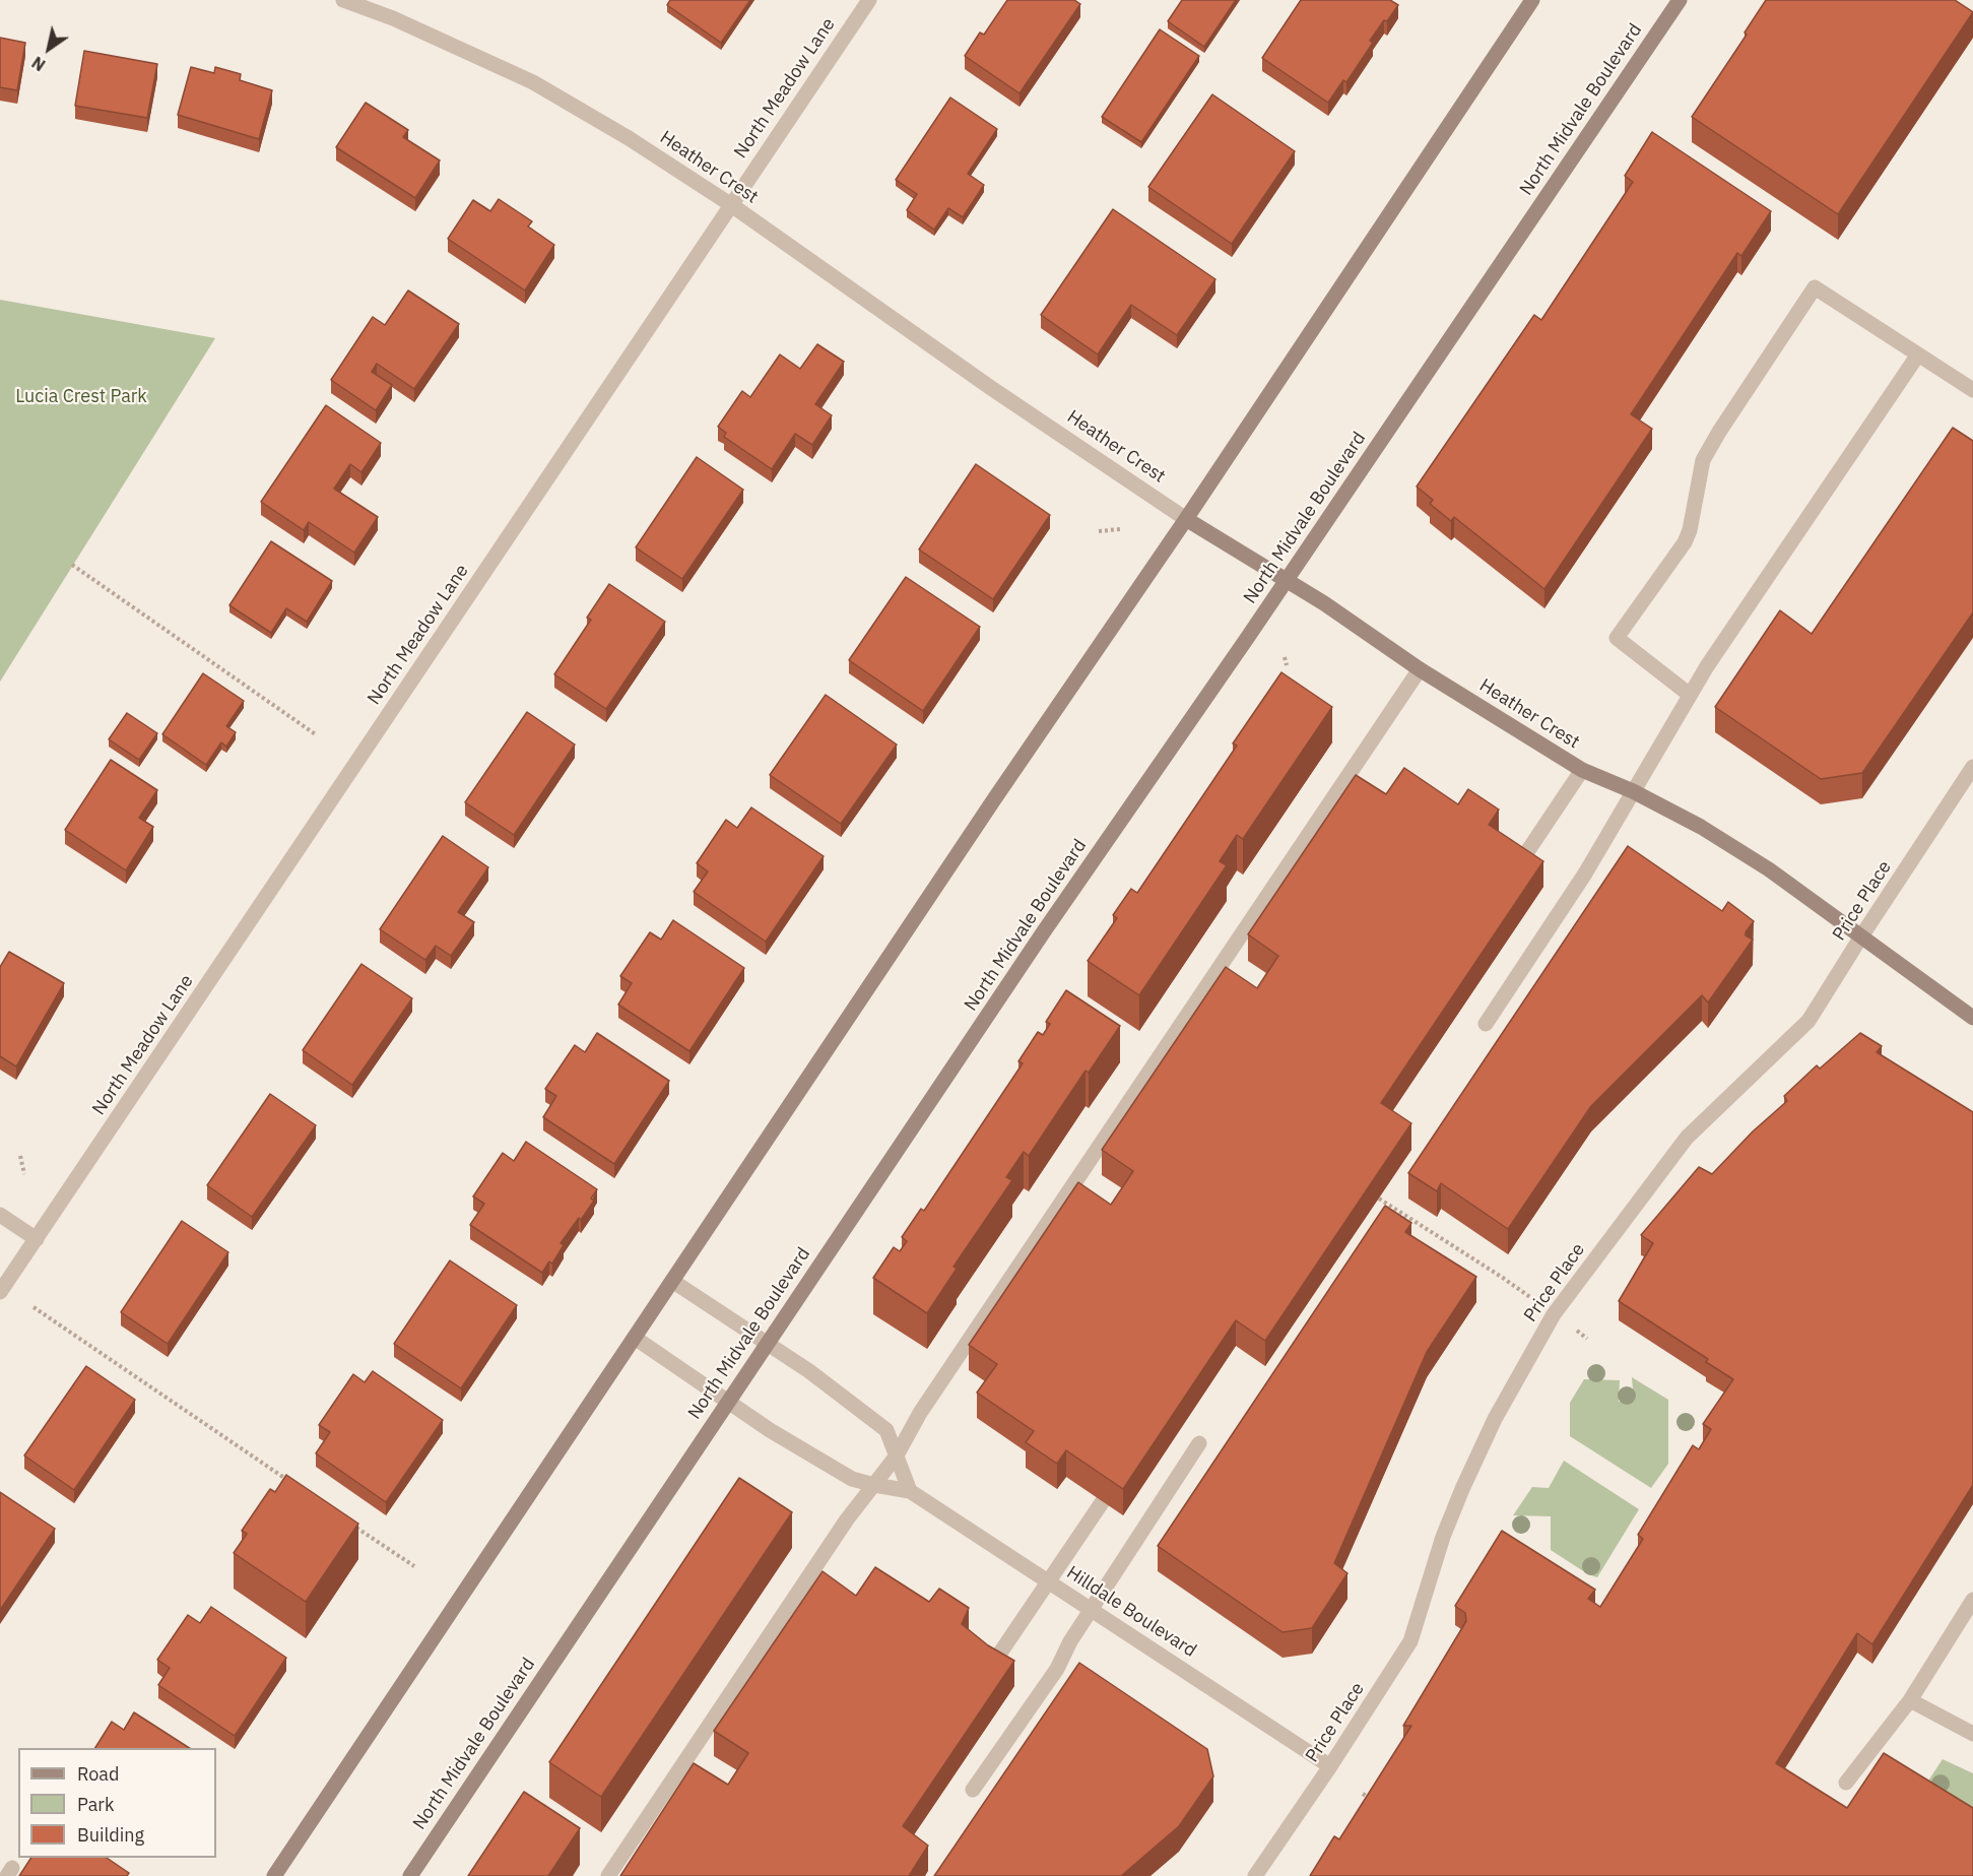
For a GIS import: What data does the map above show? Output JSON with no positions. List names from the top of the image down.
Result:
{
  "streets": {
    "main road": ["North Midvale Boulevard", "Heather Crest"],
    "street": ["North Meadow Lane", "Price Place", "Hilldale Boulevard"]
  },
  "crossings": [
    ["North Meadow Lane", "Heather Crest"],
    ["North Midvale Boulevard", "Heather Crest"],
    ["North Midvale Boulevard", "Hilldale Boulevard"],
    ["Heather Crest", "Price Place"],
    ["Price Place", "Hilldale Boulevard"]
  ],
  "parks": ["Lucia Crest Park"],
  "legend": ["Road", "Park", "Building"],
  "north": "bottom left"
}
